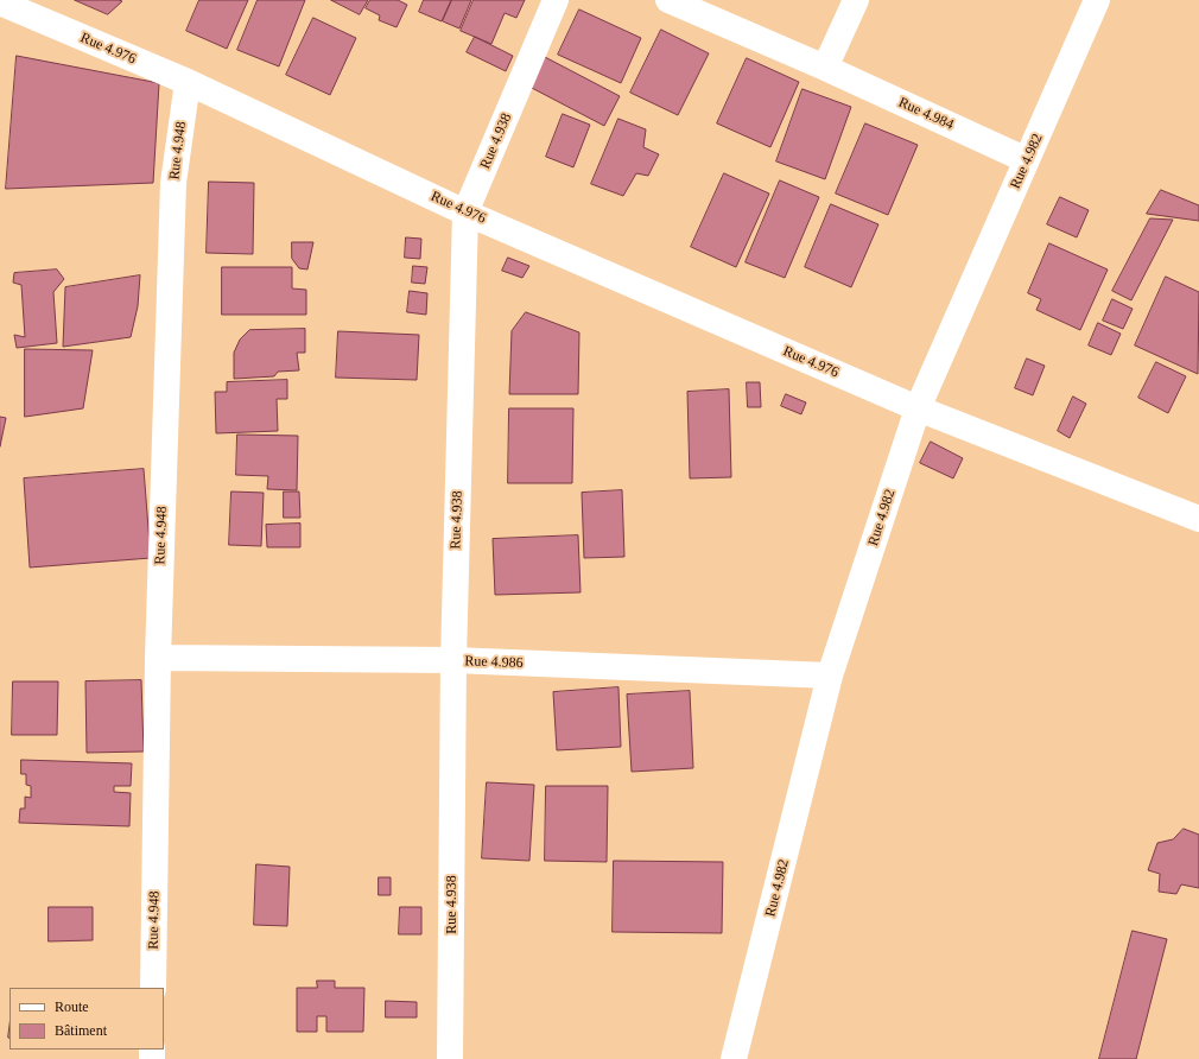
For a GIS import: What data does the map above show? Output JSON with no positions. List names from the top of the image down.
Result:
{
  "streets": {
    "street": [
      "Rue 4.976",
      "Rue 4.984",
      "Rue 4.938",
      "Rue 4.948",
      "Rue 4.982",
      "Rue 4.986"
    ]
  },
  "crossings": [
    ["Rue 4.976", "Rue 4.938"],
    ["Rue 4.976", "Rue 4.948"],
    ["Rue 4.976", "Rue 4.982"],
    ["Rue 4.984", "Rue 4.982"],
    ["Rue 4.938", "Rue 4.986"],
    ["Rue 4.948", "Rue 4.986"],
    ["Rue 4.982", "Rue 4.986"]
  ],
  "legend": ["Route", "Bâtiment"]
}
